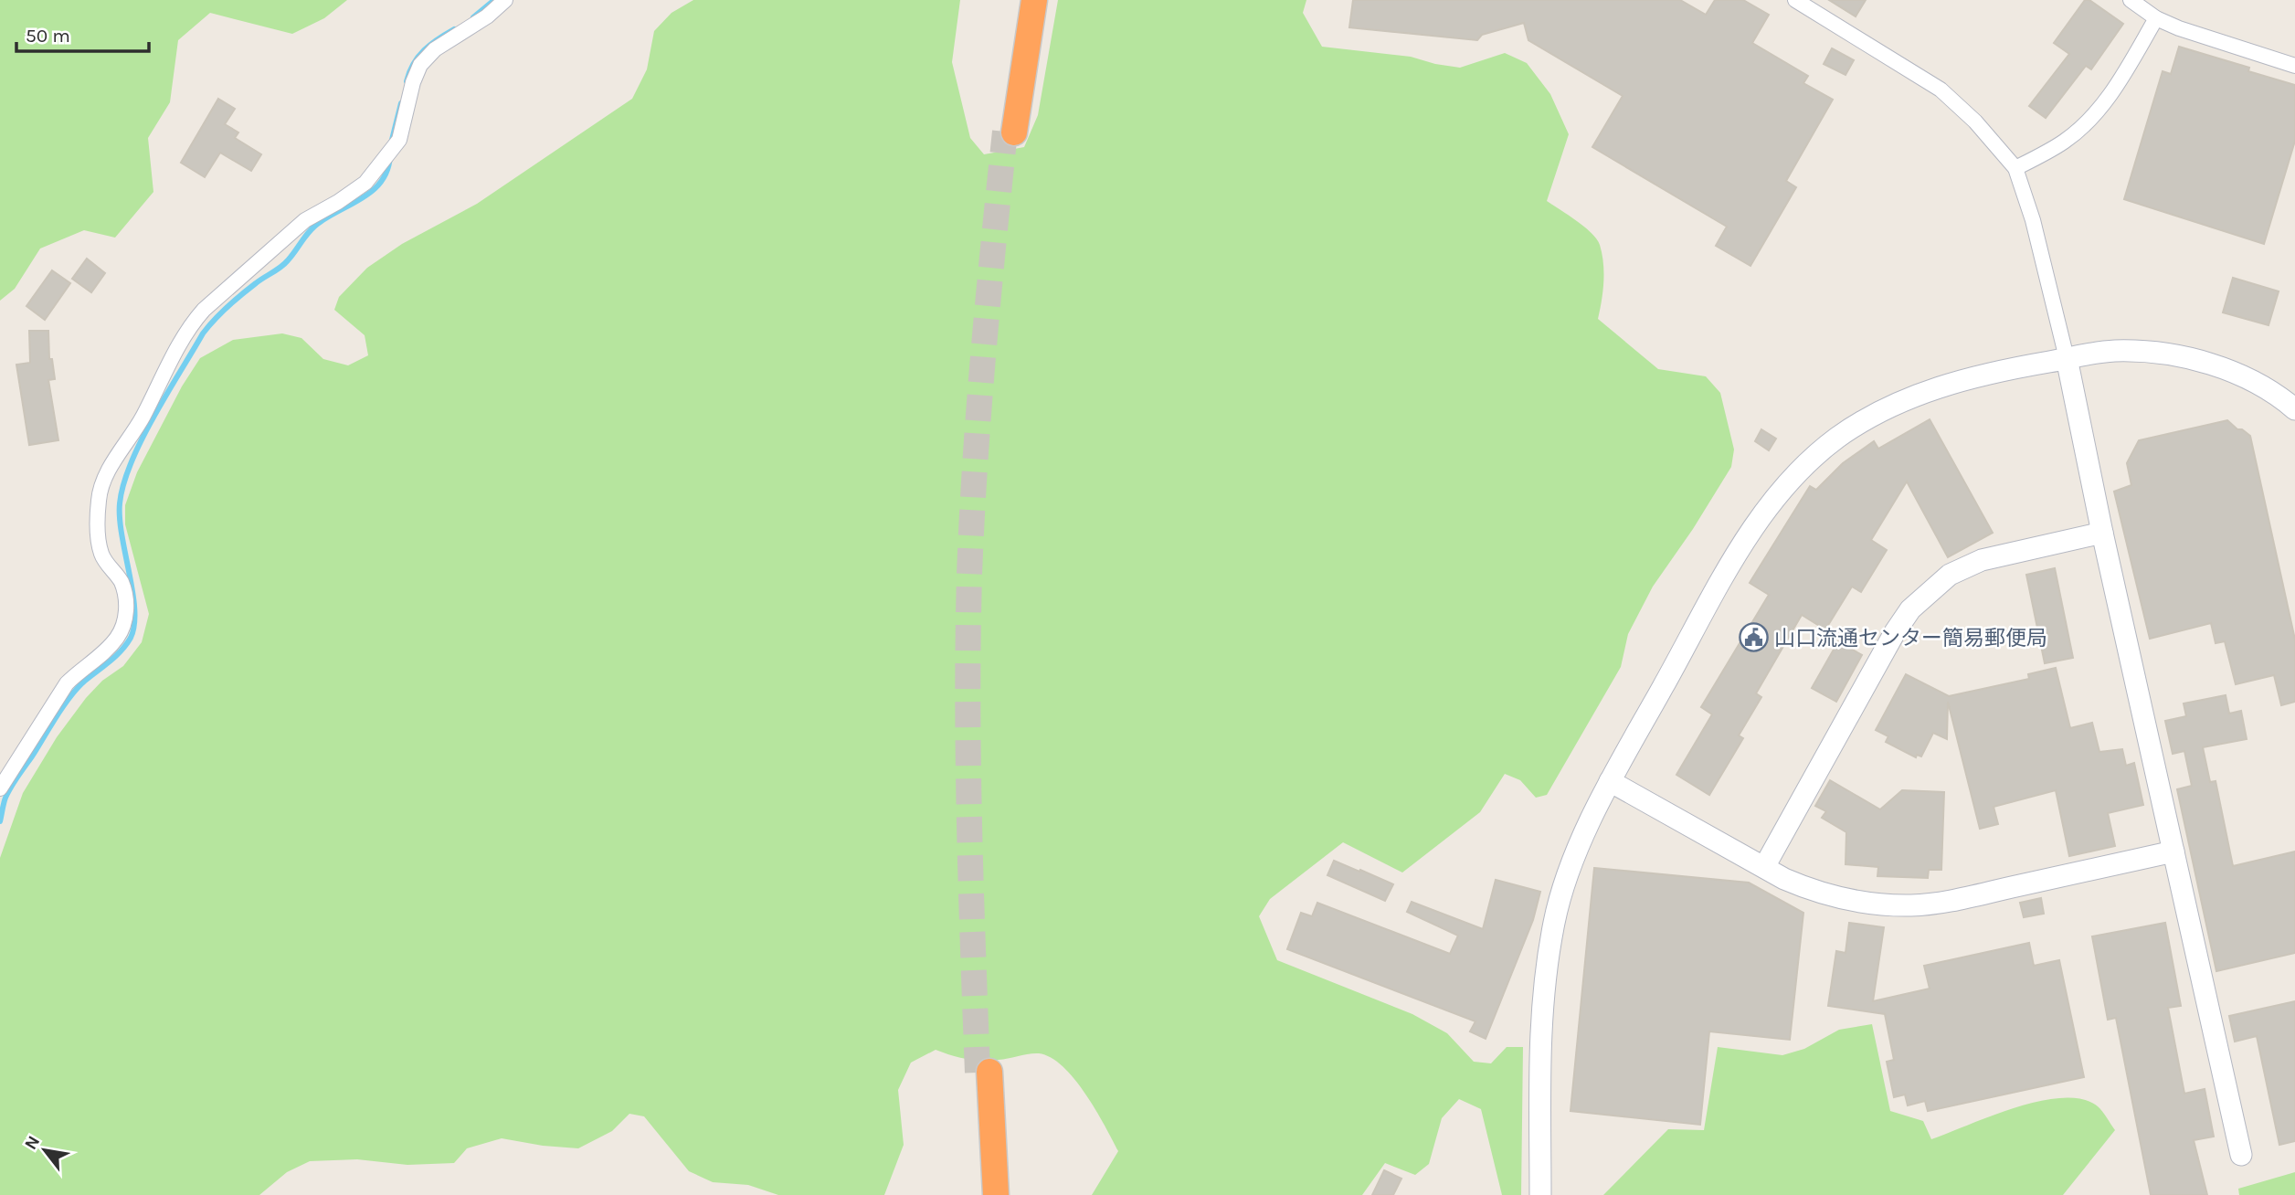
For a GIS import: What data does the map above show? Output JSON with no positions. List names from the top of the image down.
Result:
{
  "places": {
    "public building": ["山口流通センター簡易郵便局"]
  },
  "scale_bar": "50 m",
  "north": "top left"
}
